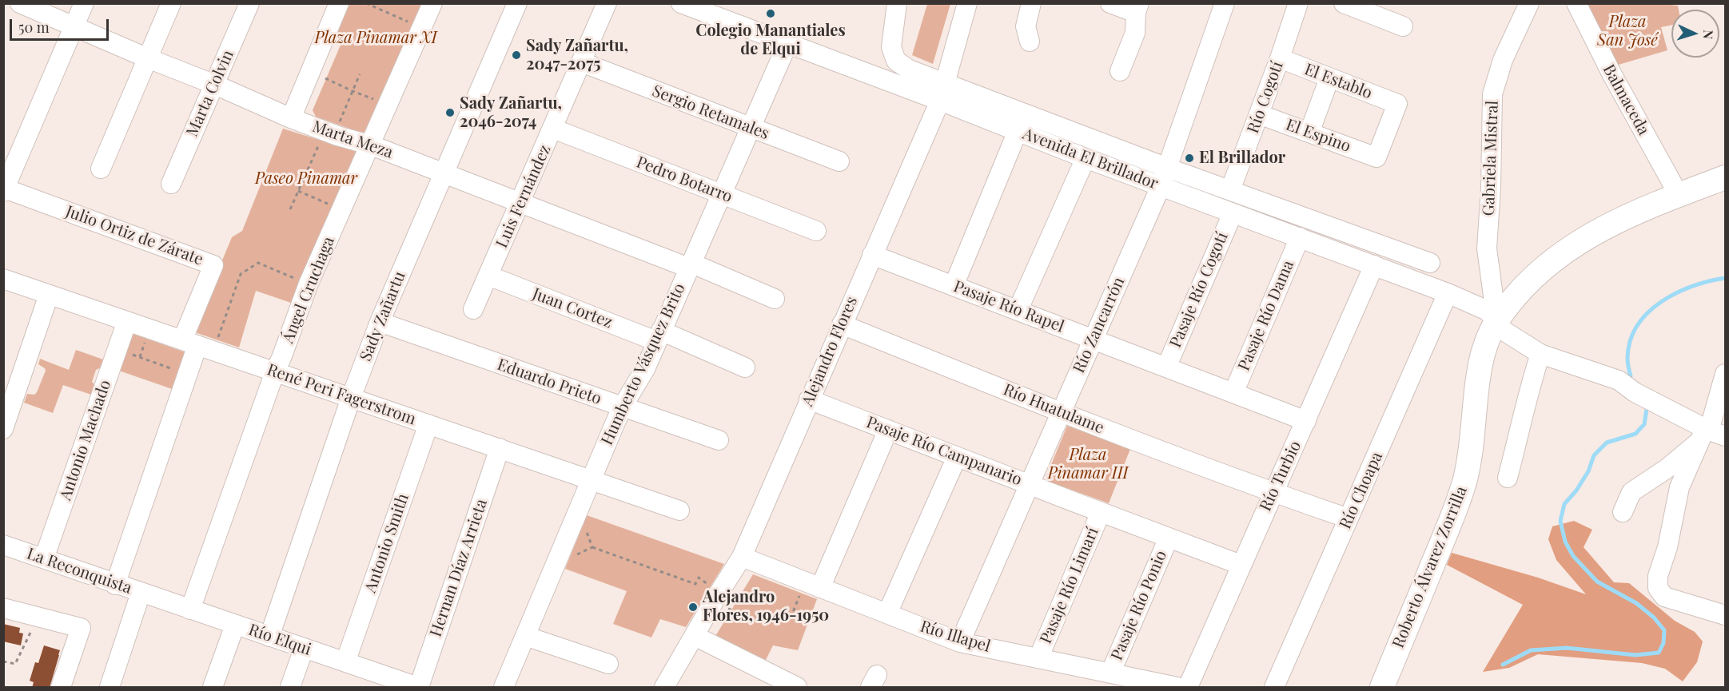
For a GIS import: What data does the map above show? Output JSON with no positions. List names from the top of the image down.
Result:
{
  "streets": {
    "main road": ["Roberto Álvarez Zorrilla"],
    "street": [
      "El Establo",
      "Marta Colvin",
      "Río Cogotí",
      "Balmaceda",
      "Sergio Retamales",
      "El Espino",
      "Marta Meza",
      "Gabriela Mistral",
      "Avenida El Brillador",
      "Pedro Botarro",
      "Luis Fernández",
      "Julio Ortiz de Zárate",
      "Ángel Cruchaga",
      "Pasaje Río Cogotí",
      "Pasaje Río Rapel",
      "Juan Cortez",
      "Pasaje Río Dama",
      "Sady Zañartu",
      "Río Zancarrón",
      "Alejandro Flores",
      "Humberto Vásquez Brito",
      "Eduardo Prieto",
      "René Peri Fagerstrom",
      "Río Huatulame",
      "Antonio Machado",
      "Pasaje Río Campanario",
      "Río Turbio",
      "Río Choapa",
      "Antonio Smith",
      "Hernan Díaz Arrieta",
      "La Reconquista",
      "Pasaje Río Limarí",
      "Pasaje Río Ponio",
      "Río Illapel",
      "Río Elqui"
    ]
  },
  "crossings": [
    ["El Establo", "Río Cogotí"],
    ["El Establo", "El Espino"],
    ["Marta Colvin", "Marta Meza"],
    ["Río Cogotí", "El Espino"],
    ["Río Cogotí", "Avenida El Brillador"],
    ["Balmaceda", "Roberto Álvarez Zorrilla"],
    ["Sergio Retamales", "Luis Fernández"],
    ["Sergio Retamales", "Humberto Vásquez Brito"],
    ["Marta Meza", "Luis Fernández"],
    ["Marta Meza", "Ángel Cruchaga"],
    ["Marta Meza", "Sady Zañartu"],
    ["Marta Meza", "Humberto Vásquez Brito"],
    ["Gabriela Mistral", "Avenida El Brillador"],
    ["Gabriela Mistral", "Roberto Álvarez Zorrilla"],
    ["Avenida El Brillador", "Pasaje Río Cogotí"],
    ["Avenida El Brillador", "Pasaje Río Dama"],
    ["Avenida El Brillador", "Río Zancarrón"],
    ["Avenida El Brillador", "Alejandro Flores"],
    ["Avenida El Brillador", "Humberto Vásquez Brito"],
    ["Avenida El Brillador", "Río Turbio"],
    ["Avenida El Brillador", "Río Choapa"],
    ["Avenida El Brillador", "Roberto Álvarez Zorrilla"],
    ["Pedro Botarro", "Luis Fernández"],
    ["Pedro Botarro", "Humberto Vásquez Brito"],
    ["Luis Fernández", "Juan Cortez"],
    ["Julio Ortiz de Zárate", "René Peri Fagerstrom"],
    ["Julio Ortiz de Zárate", "La Reconquista"],
    ["Ángel Cruchaga", "René Peri Fagerstrom"],
    ["Ángel Cruchaga", "Río Elqui"],
    ["Pasaje Río Cogotí", "Pasaje Río Rapel"],
    ["Pasaje Río Rapel", "Pasaje Río Dama"],
    ["Pasaje Río Rapel", "Río Zancarrón"],
    ["Pasaje Río Rapel", "Alejandro Flores"],
    ["Pasaje Río Rapel", "Río Turbio"],
    ["Juan Cortez", "Humberto Vásquez Brito"],
    ["Sady Zañartu", "Eduardo Prieto"],
    ["Sady Zañartu", "René Peri Fagerstrom"],
    ["Sady Zañartu", "Río Elqui"],
    ["Río Zancarrón", "Río Huatulame"],
    ["Río Zancarrón", "Pasaje Río Campanario"],
    ["Río Zancarrón", "Río Illapel"],
    ["Alejandro Flores", "Río Huatulame"],
    ["Alejandro Flores", "Pasaje Río Campanario"],
    ["Alejandro Flores", "Río Illapel"],
    ["Humberto Vásquez Brito", "Eduardo Prieto"],
    ["Humberto Vásquez Brito", "René Peri Fagerstrom"],
    ["René Peri Fagerstrom", "Antonio Machado"],
    ["René Peri Fagerstrom", "Antonio Smith"],
    ["René Peri Fagerstrom", "Hernan Díaz Arrieta"],
    ["Río Huatulame", "Río Turbio"],
    ["Río Huatulame", "Río Choapa"],
    ["Antonio Machado", "La Reconquista"],
    ["Pasaje Río Campanario", "Río Turbio"],
    ["Pasaje Río Campanario", "Pasaje Río Limarí"],
    ["Pasaje Río Campanario", "Pasaje Río Ponio"],
    ["Antonio Smith", "Río Elqui"],
    ["Hernan Díaz Arrieta", "Río Elqui"],
    ["La Reconquista", "Río Elqui"],
    ["Pasaje Río Limarí", "Río Illapel"],
    ["Pasaje Río Ponio", "Río Illapel"]
  ],
  "parks": [
    "Plaza San José",
    "Plaza Pinamar XI",
    "Paseo Pinamar",
    "Plaza Pinamar III"
  ],
  "places": [
    "Colegio Manantiales de Elqui",
    "Sady Zañartu, 2047-2075",
    "Sady Zañartu, 2046-2074",
    "El Brillador",
    "Alejandro Flores, 1946-1950"
  ],
  "scale_bar": "50 m",
  "north": "right"
}
